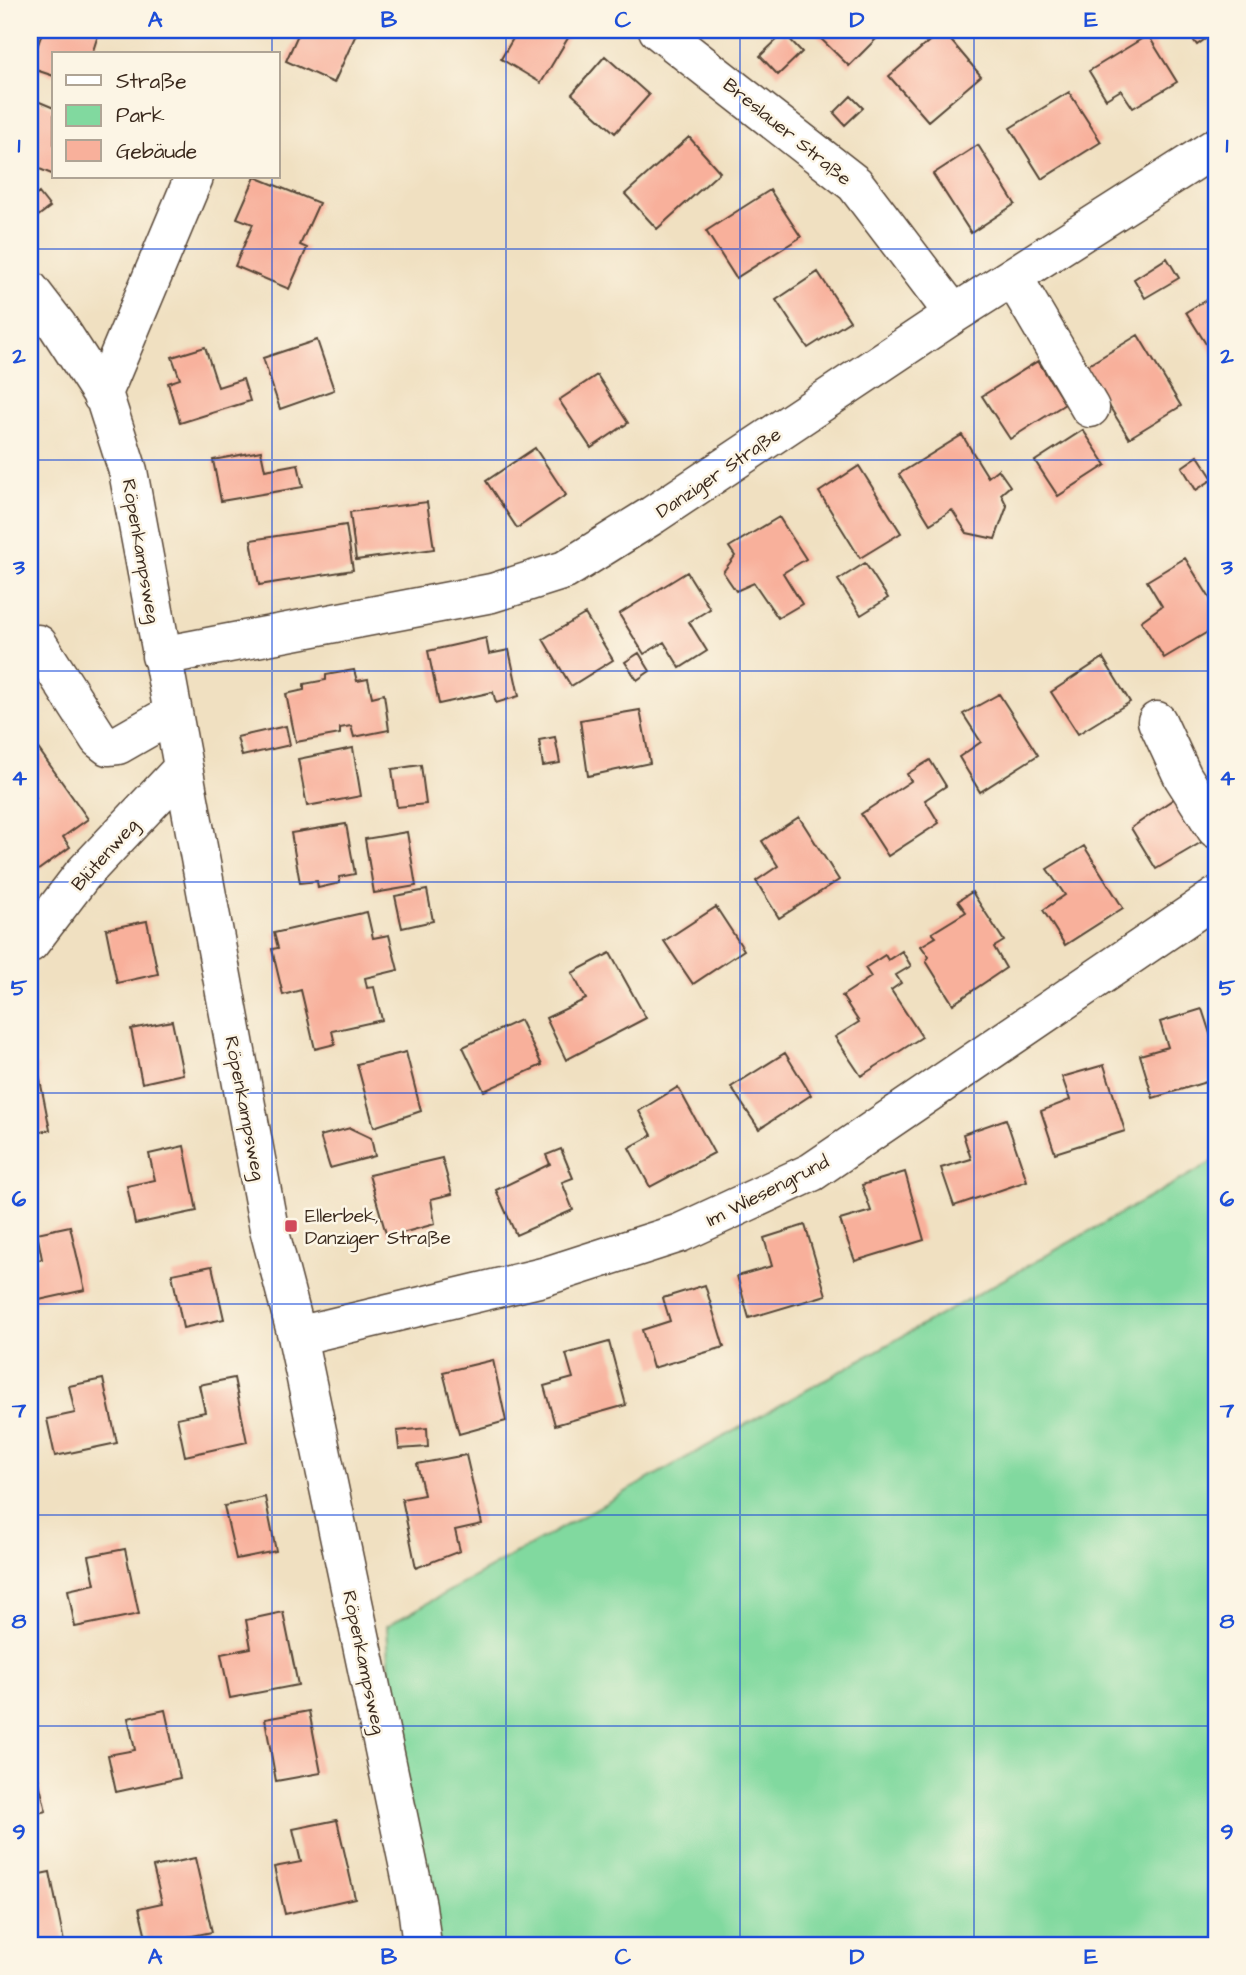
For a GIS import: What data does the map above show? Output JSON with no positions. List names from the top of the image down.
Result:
{
  "streets": {
    "street": [
      "Breslauer Straße",
      "Danziger Straße",
      "Röpenkampsweg",
      "Blütenweg",
      "Im Wiesengrund"
    ]
  },
  "crossings": [
    ["Breslauer Straße", "Danziger Straße"],
    ["Danziger Straße", "Röpenkampsweg"],
    ["Röpenkampsweg", "Blütenweg"],
    ["Röpenkampsweg", "Im Wiesengrund"]
  ],
  "places": {
    "transit": ["Ellerbek, Danziger Straße"]
  },
  "legend": ["Straße", "Park", "Gebäude"],
  "grid": {
    "columns": [
      "A",
      "B",
      "C",
      "D",
      "E"
    ],
    "rows": [
      "1",
      "2",
      "3",
      "4",
      "5",
      "6",
      "7",
      "8",
      "9"
    ]
  }
}
